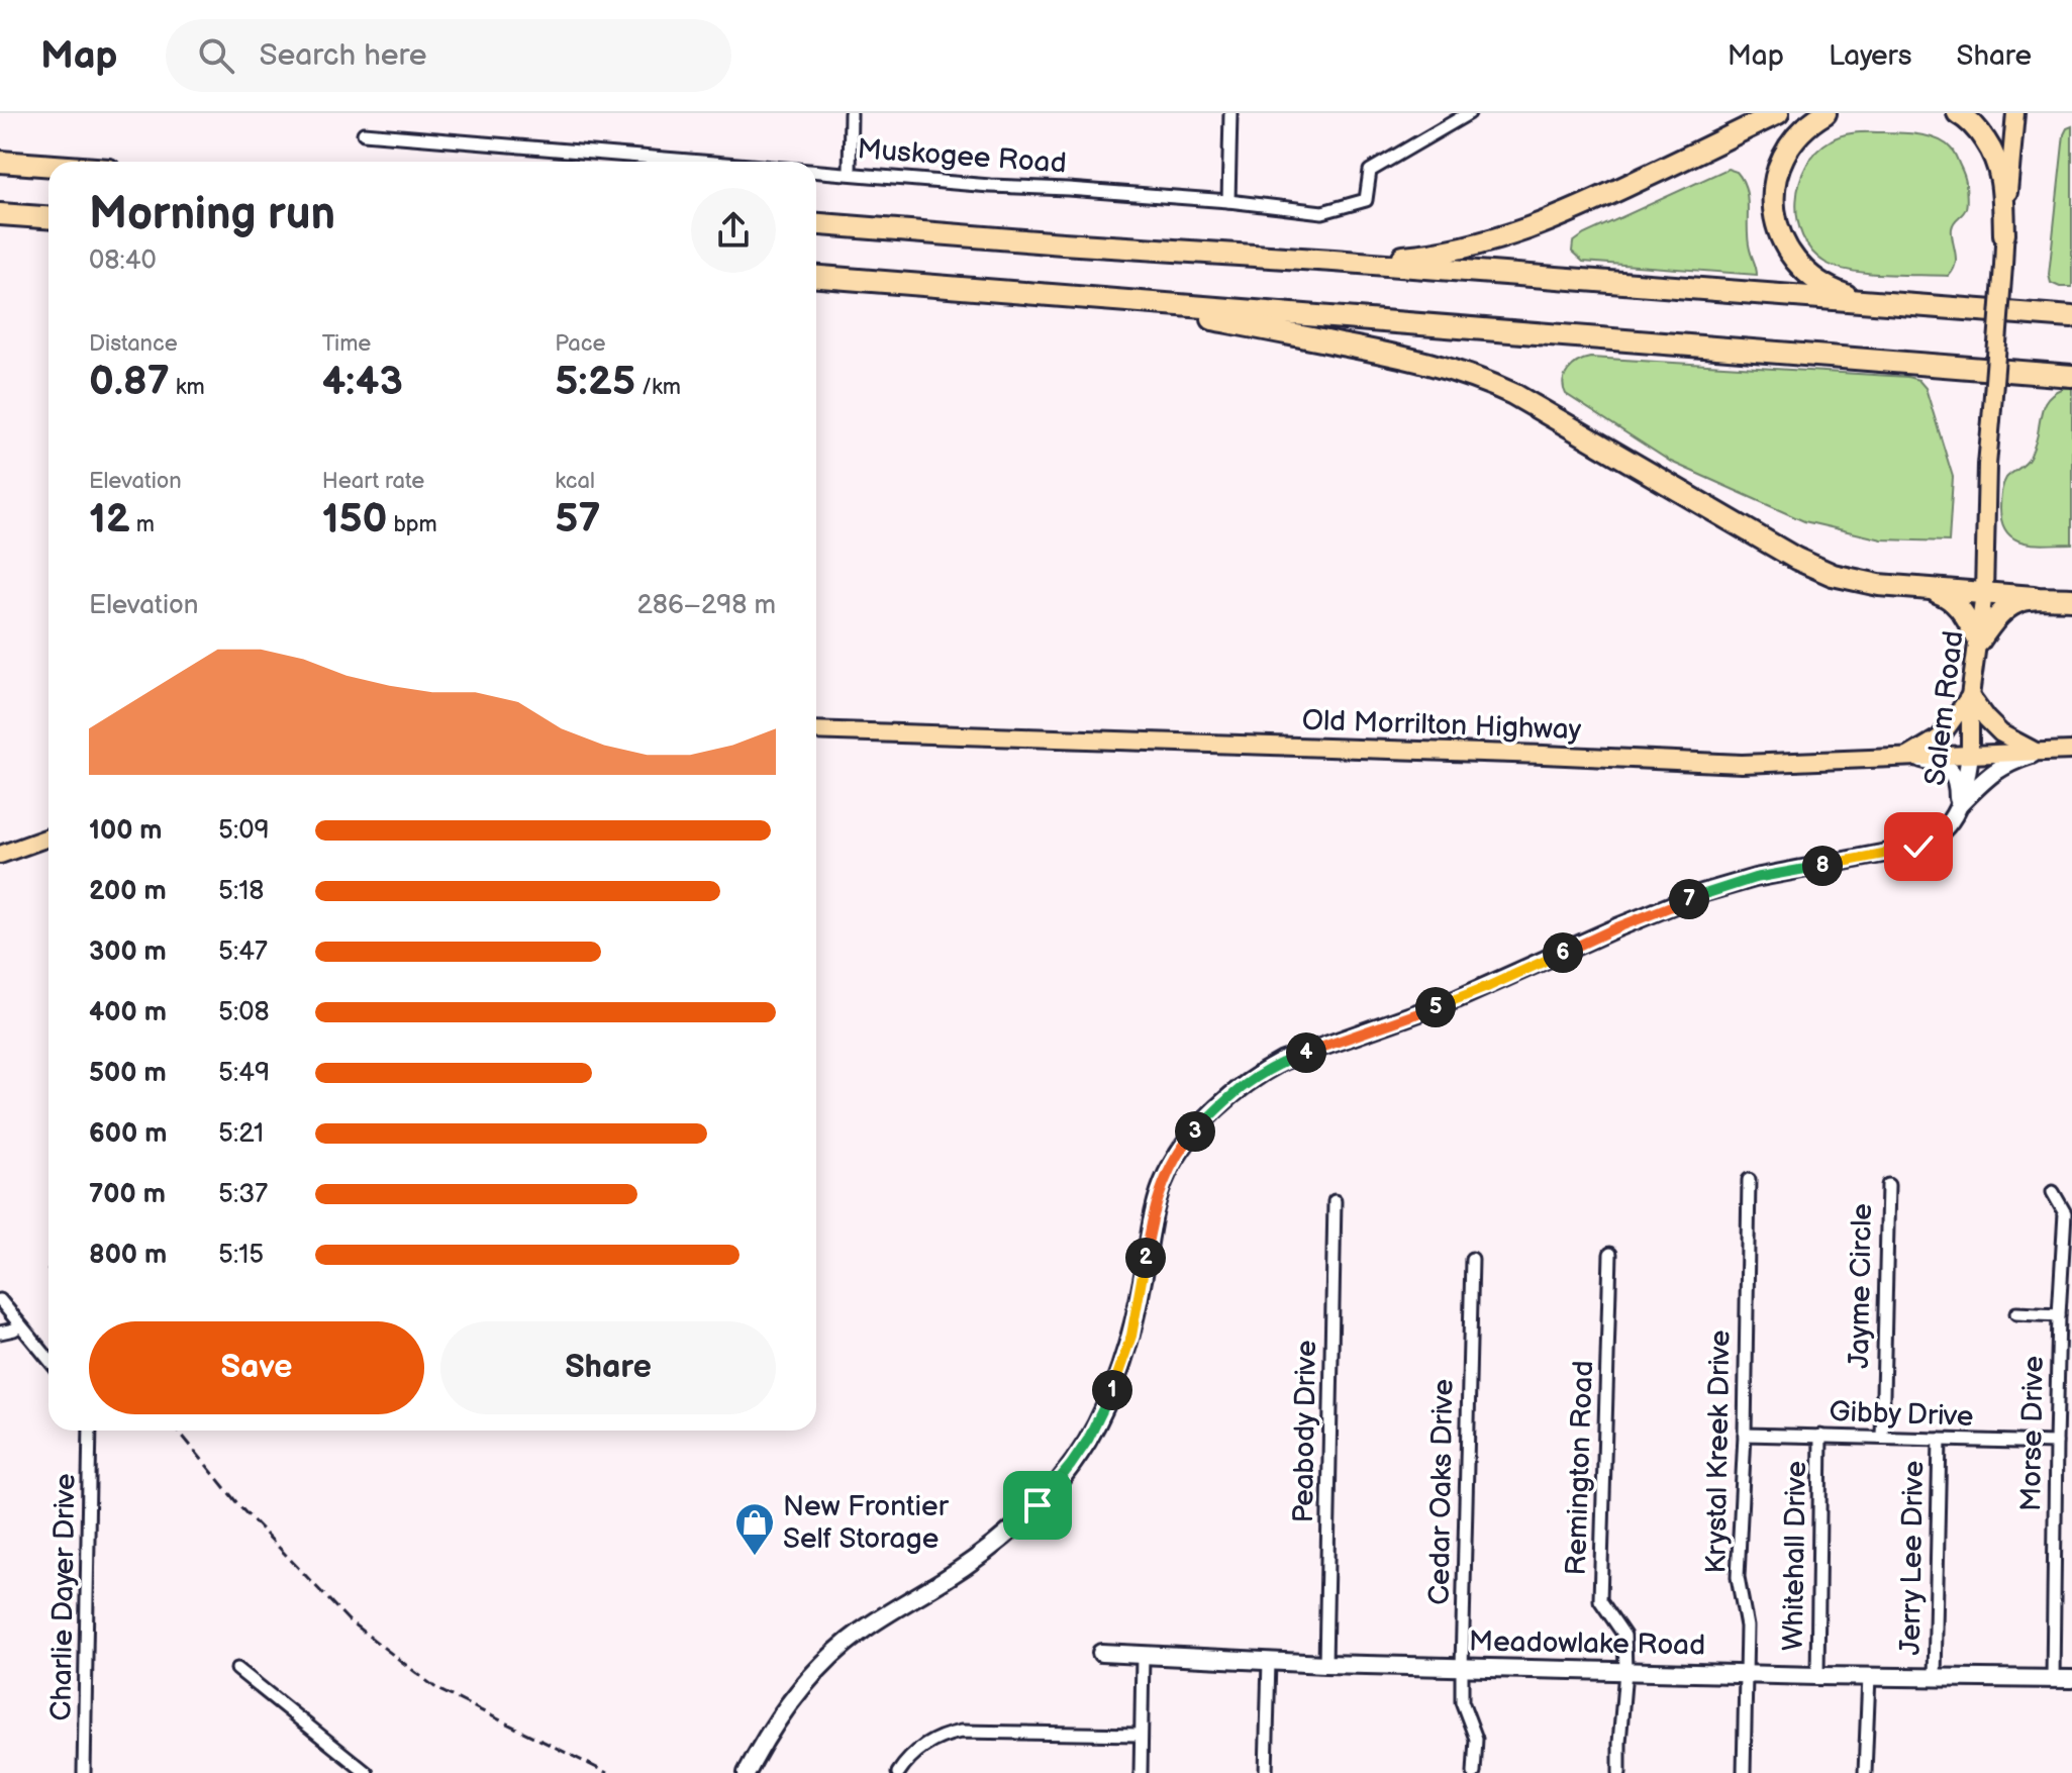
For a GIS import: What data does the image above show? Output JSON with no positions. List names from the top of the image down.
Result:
{
  "streets": {
    "main road": ["Salem Road", "Old Morrilton Highway", "Meadowlake Road"],
    "street": [
      "Muskogee Road",
      "Jayme Circle",
      "Gibby Drive",
      "Peabody Drive",
      "Morse Drive",
      "Krystal Kreek Drive",
      "Remington Road",
      "Cedar Oaks Drive",
      "Whitehall Drive",
      "Jerry Lee Drive",
      "Charlie Dayer Drive"
    ]
  },
  "crossings": [
    ["Salem Road", "Old Morrilton Highway"],
    ["Jayme Circle", "Gibby Drive"],
    ["Gibby Drive", "Morse Drive"],
    ["Gibby Drive", "Krystal Kreek Drive"],
    ["Gibby Drive", "Whitehall Drive"],
    ["Gibby Drive", "Jerry Lee Drive"],
    ["Peabody Drive", "Meadowlake Road"],
    ["Morse Drive", "Meadowlake Road"],
    ["Krystal Kreek Drive", "Meadowlake Road"],
    ["Remington Road", "Meadowlake Road"],
    ["Cedar Oaks Drive", "Meadowlake Road"],
    ["Whitehall Drive", "Meadowlake Road"],
    ["Jerry Lee Drive", "Meadowlake Road"]
  ],
  "places": {
    "shop": ["New Frontier Self Storage"]
  },
  "page": {
    "header": "Map",
    "search": "Search here",
    "nav": ["Map", "Layers", "Share"],
    "heading": ["Morning run", "08:40"],
    "stats": [
      ["Distance", "0.87 km"],
      ["Time", "4:43"],
      ["Pace", "5:25 /km"],
      ["Elevation", "12 m"],
      ["Heart rate", "150 bpm"],
      ["kcal", "57"]
    ],
    "chart": ["Elevation", "286–298 m"],
    "list": [
      {
        "name": "100 m",
        "note": "5:09"
      },
      {
        "name": "200 m",
        "note": "5:18"
      },
      {
        "name": "300 m",
        "note": "5:47"
      },
      {
        "name": "400 m",
        "note": "5:08"
      },
      {
        "name": "500 m",
        "note": "5:49"
      },
      {
        "name": "600 m",
        "note": "5:21"
      },
      {
        "name": "700 m",
        "note": "5:37"
      },
      {
        "name": "800 m",
        "note": "5:15"
      }
    ],
    "pins": [
      "8",
      "7",
      "6",
      "5",
      "4",
      "3",
      "2",
      "1"
    ],
    "buttons": ["Save", "Share"]
  }
}
